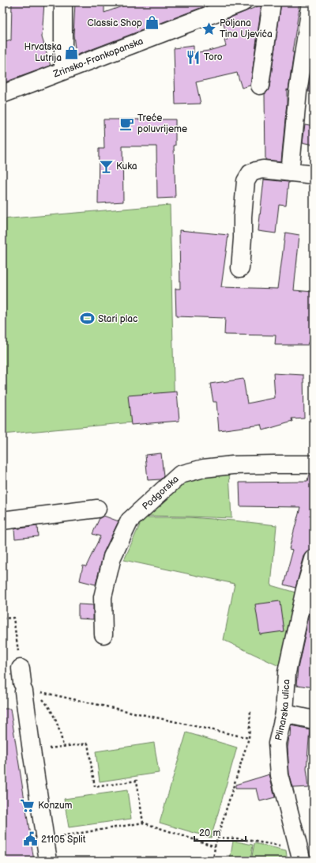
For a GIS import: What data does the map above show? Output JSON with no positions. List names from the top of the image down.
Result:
{
  "streets": {
    "street": ["Zrinsko-Frankopanska", "Podgorska", "Plinarska ulica"]
  },
  "places": {
    "shop": ["Classic Shop", "Hrvatska Lutrija"],
    "place": ["Poljana Tina Ujevića"],
    "restaurant": ["Toro"],
    "cafe": ["Treće poluvrijeme"],
    "bar": ["Kuka"],
    "sports": ["Stari plac"],
    "supermarket": ["Konzum"],
    "public building": ["21105 Split"]
  },
  "scale_bar": "20 m"
}
